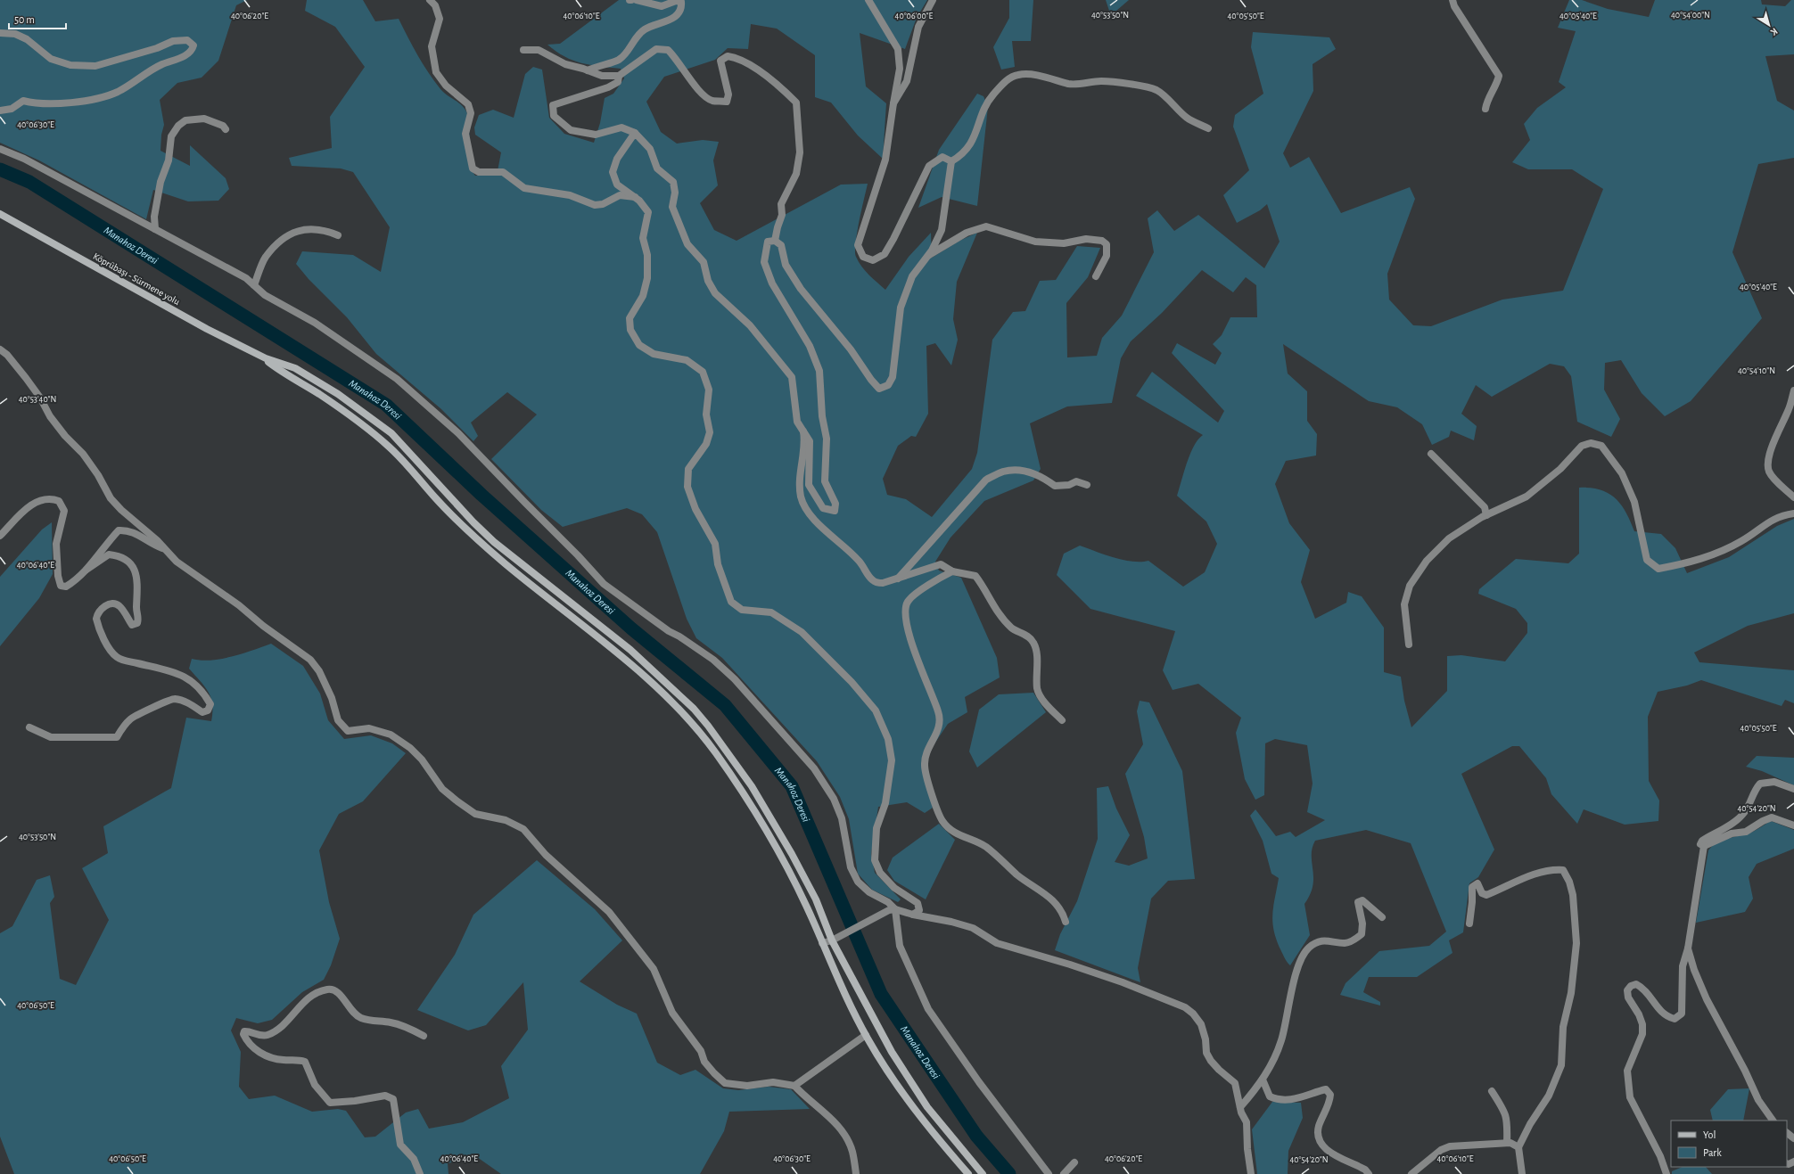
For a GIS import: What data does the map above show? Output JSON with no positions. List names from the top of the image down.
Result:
{
  "streets": {
    "main road": ["Köprübaşı - Sürmene yolu"]
  },
  "water": ["Manahoz Deresi"],
  "legend": ["Yol", "Park"],
  "scale_bar": "50 m",
  "north": "bottom right",
  "coordinates": [
    "40°53'50\"N",
    "40°54'00\"N",
    "40°06'20\"E",
    "40°06'10\"E",
    "40°06'00\"E",
    "40°05'50\"E",
    "40°05'40\"E",
    "40°06'30\"E",
    "40°54'10\"N",
    "40°53'40\"N",
    "40°06'40\"E",
    "40°54'20\"N",
    "40°06'50\"E"
  ]
}
